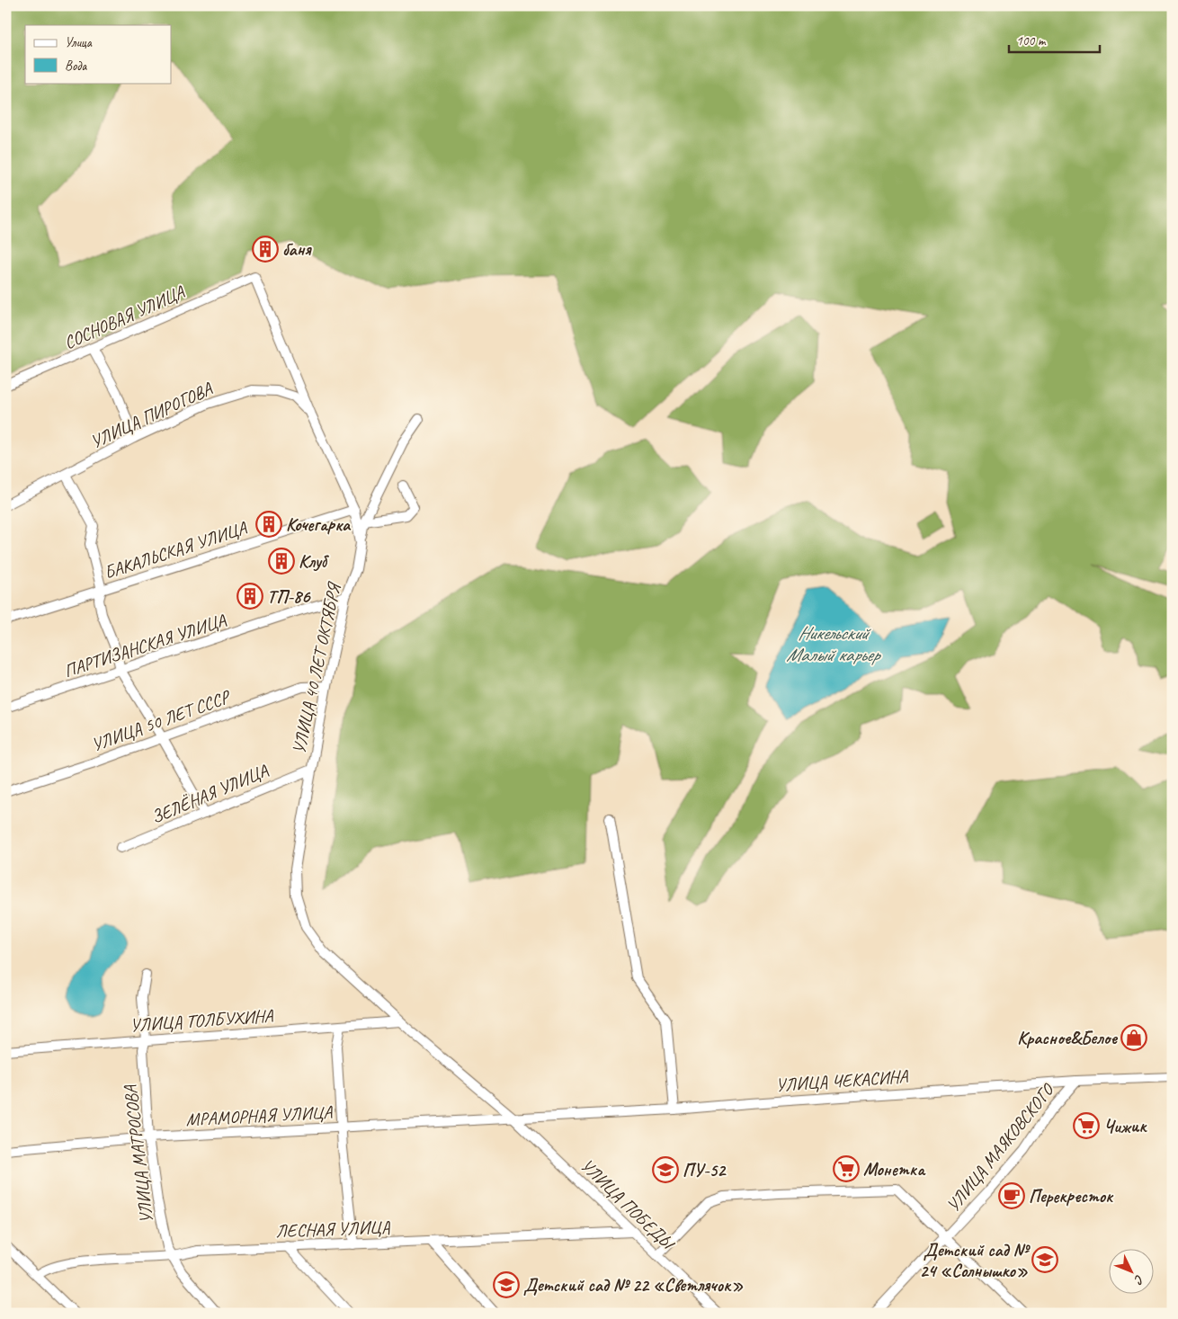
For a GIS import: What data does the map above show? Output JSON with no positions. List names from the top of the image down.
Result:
{
  "streets": {
    "street": [
      "СОСНОВАЯ УЛИЦА",
      "УЛИЦА ПИРОГОВА",
      "БАКАЛЬСКАЯ УЛИЦА",
      "ПАРТИЗАНСКАЯ УЛИЦА",
      "УЛИЦА 40 ЛЕТ ОКТЯБРЯ",
      "УЛИЦА 50 ЛЕТ СССР",
      "ЗЕЛЁНАЯ УЛИЦА",
      "УЛИЦА ТОЛБУХИНА",
      "УЛИЦА ЧЕКАСИНА",
      "МРАМОРНАЯ УЛИЦА",
      "УЛИЦА МАЯКОВСКОГО",
      "УЛИЦА МАТРОСОВА",
      "УЛИЦА ПОБЕДЫ",
      "ЛЕСНАЯ УЛИЦА"
    ]
  },
  "crossings": [
    ["СОСНОВАЯ УЛИЦА", "УЛИЦА 40 ЛЕТ ОКТЯБРЯ"],
    ["УЛИЦА ПИРОГОВА", "УЛИЦА 40 ЛЕТ ОКТЯБРЯ"],
    ["БАКАЛЬСКАЯ УЛИЦА", "УЛИЦА 40 ЛЕТ ОКТЯБРЯ"],
    ["ПАРТИЗАНСКАЯ УЛИЦА", "УЛИЦА 40 ЛЕТ ОКТЯБРЯ"],
    ["УЛИЦА 40 ЛЕТ ОКТЯБРЯ", "УЛИЦА 50 ЛЕТ СССР"],
    ["УЛИЦА 40 ЛЕТ ОКТЯБРЯ", "ЗЕЛЁНАЯ УЛИЦА"],
    ["УЛИЦА 40 ЛЕТ ОКТЯБРЯ", "УЛИЦА ТОЛБУХИНА"],
    ["УЛИЦА 40 ЛЕТ ОКТЯБРЯ", "УЛИЦА ЧЕКАСИНА"],
    ["УЛИЦА 40 ЛЕТ ОКТЯБРЯ", "МРАМОРНАЯ УЛИЦА"],
    ["УЛИЦА 40 ЛЕТ ОКТЯБРЯ", "УЛИЦА ПОБЕДЫ"],
    ["УЛИЦА ТОЛБУХИНА", "УЛИЦА МАТРОСОВА"],
    ["УЛИЦА ЧЕКАСИНА", "МРАМОРНАЯ УЛИЦА"],
    ["УЛИЦА ЧЕКАСИНА", "УЛИЦА МАЯКОВСКОГО"],
    ["УЛИЦА ЧЕКАСИНА", "УЛИЦА ПОБЕДЫ"],
    ["МРАМОРНАЯ УЛИЦА", "УЛИЦА МАТРОСОВА"],
    ["МРАМОРНАЯ УЛИЦА", "УЛИЦА ПОБЕДЫ"],
    ["УЛИЦА МАТРОСОВА", "ЛЕСНАЯ УЛИЦА"],
    ["УЛИЦА ПОБЕДЫ", "ЛЕСНАЯ УЛИЦА"]
  ],
  "water": ["Никельский Малый карьер"],
  "places": {
    "building": [
      "баня",
      "Кочегарка",
      "Клуб",
      "ТП-86"
    ],
    "shop": ["Красное&Белое"],
    "supermarket": ["Чижик", "Монетка"],
    "school or university": ["ПУ-52", "Детский сад № 24 «Солнышко»", "Детский сад № 22 «Светлячок»"],
    "cafe": ["Перекресток"]
  },
  "legend": ["Улица", "Вода"],
  "scale_bar": "100 m",
  "north": "bottom right"
}
